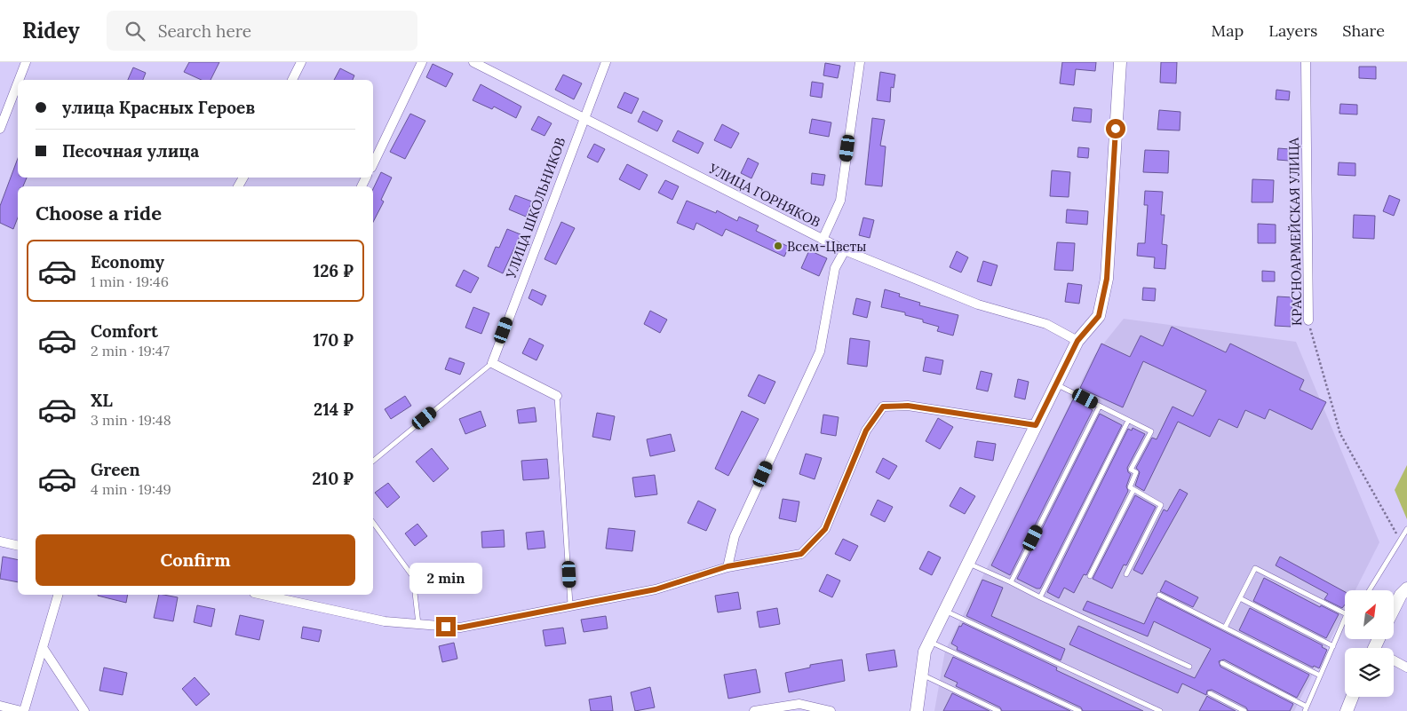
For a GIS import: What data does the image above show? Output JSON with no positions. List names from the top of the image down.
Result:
{
  "streets": {
    "street": ["УЛИЦА ГОРНЯКОВ", "УЛИЦА ШКОЛЬНИКОВ", "КРАСНОАРМЕЙСКАЯ УЛИЦА"]
  },
  "crossings": [
    ["УЛИЦА ГОРНЯКОВ", "УЛИЦА ШКОЛЬНИКОВ"]
  ],
  "places": ["Всем-Цветы"],
  "north": "top right",
  "page": {
    "header": "Ridey",
    "search": "Search here",
    "nav": ["Map", "Layers", "Share"],
    "banner": ["улица Красных Героев", "Песочная улица"],
    "heading": "Choose a ride",
    "list": [
      {
        "name": "Economy",
        "note": "1 min · 19:46",
        "value": "126 ₽"
      },
      {
        "name": "Comfort",
        "note": "2 min · 19:47",
        "value": "170 ₽"
      },
      {
        "name": "XL",
        "note": "3 min · 19:48",
        "value": "214 ₽"
      },
      {
        "name": "Green",
        "note": "4 min · 19:49",
        "value": "210 ₽"
      }
    ],
    "buttons": "Confirm",
    "bubble": "2 min"
  }
}
